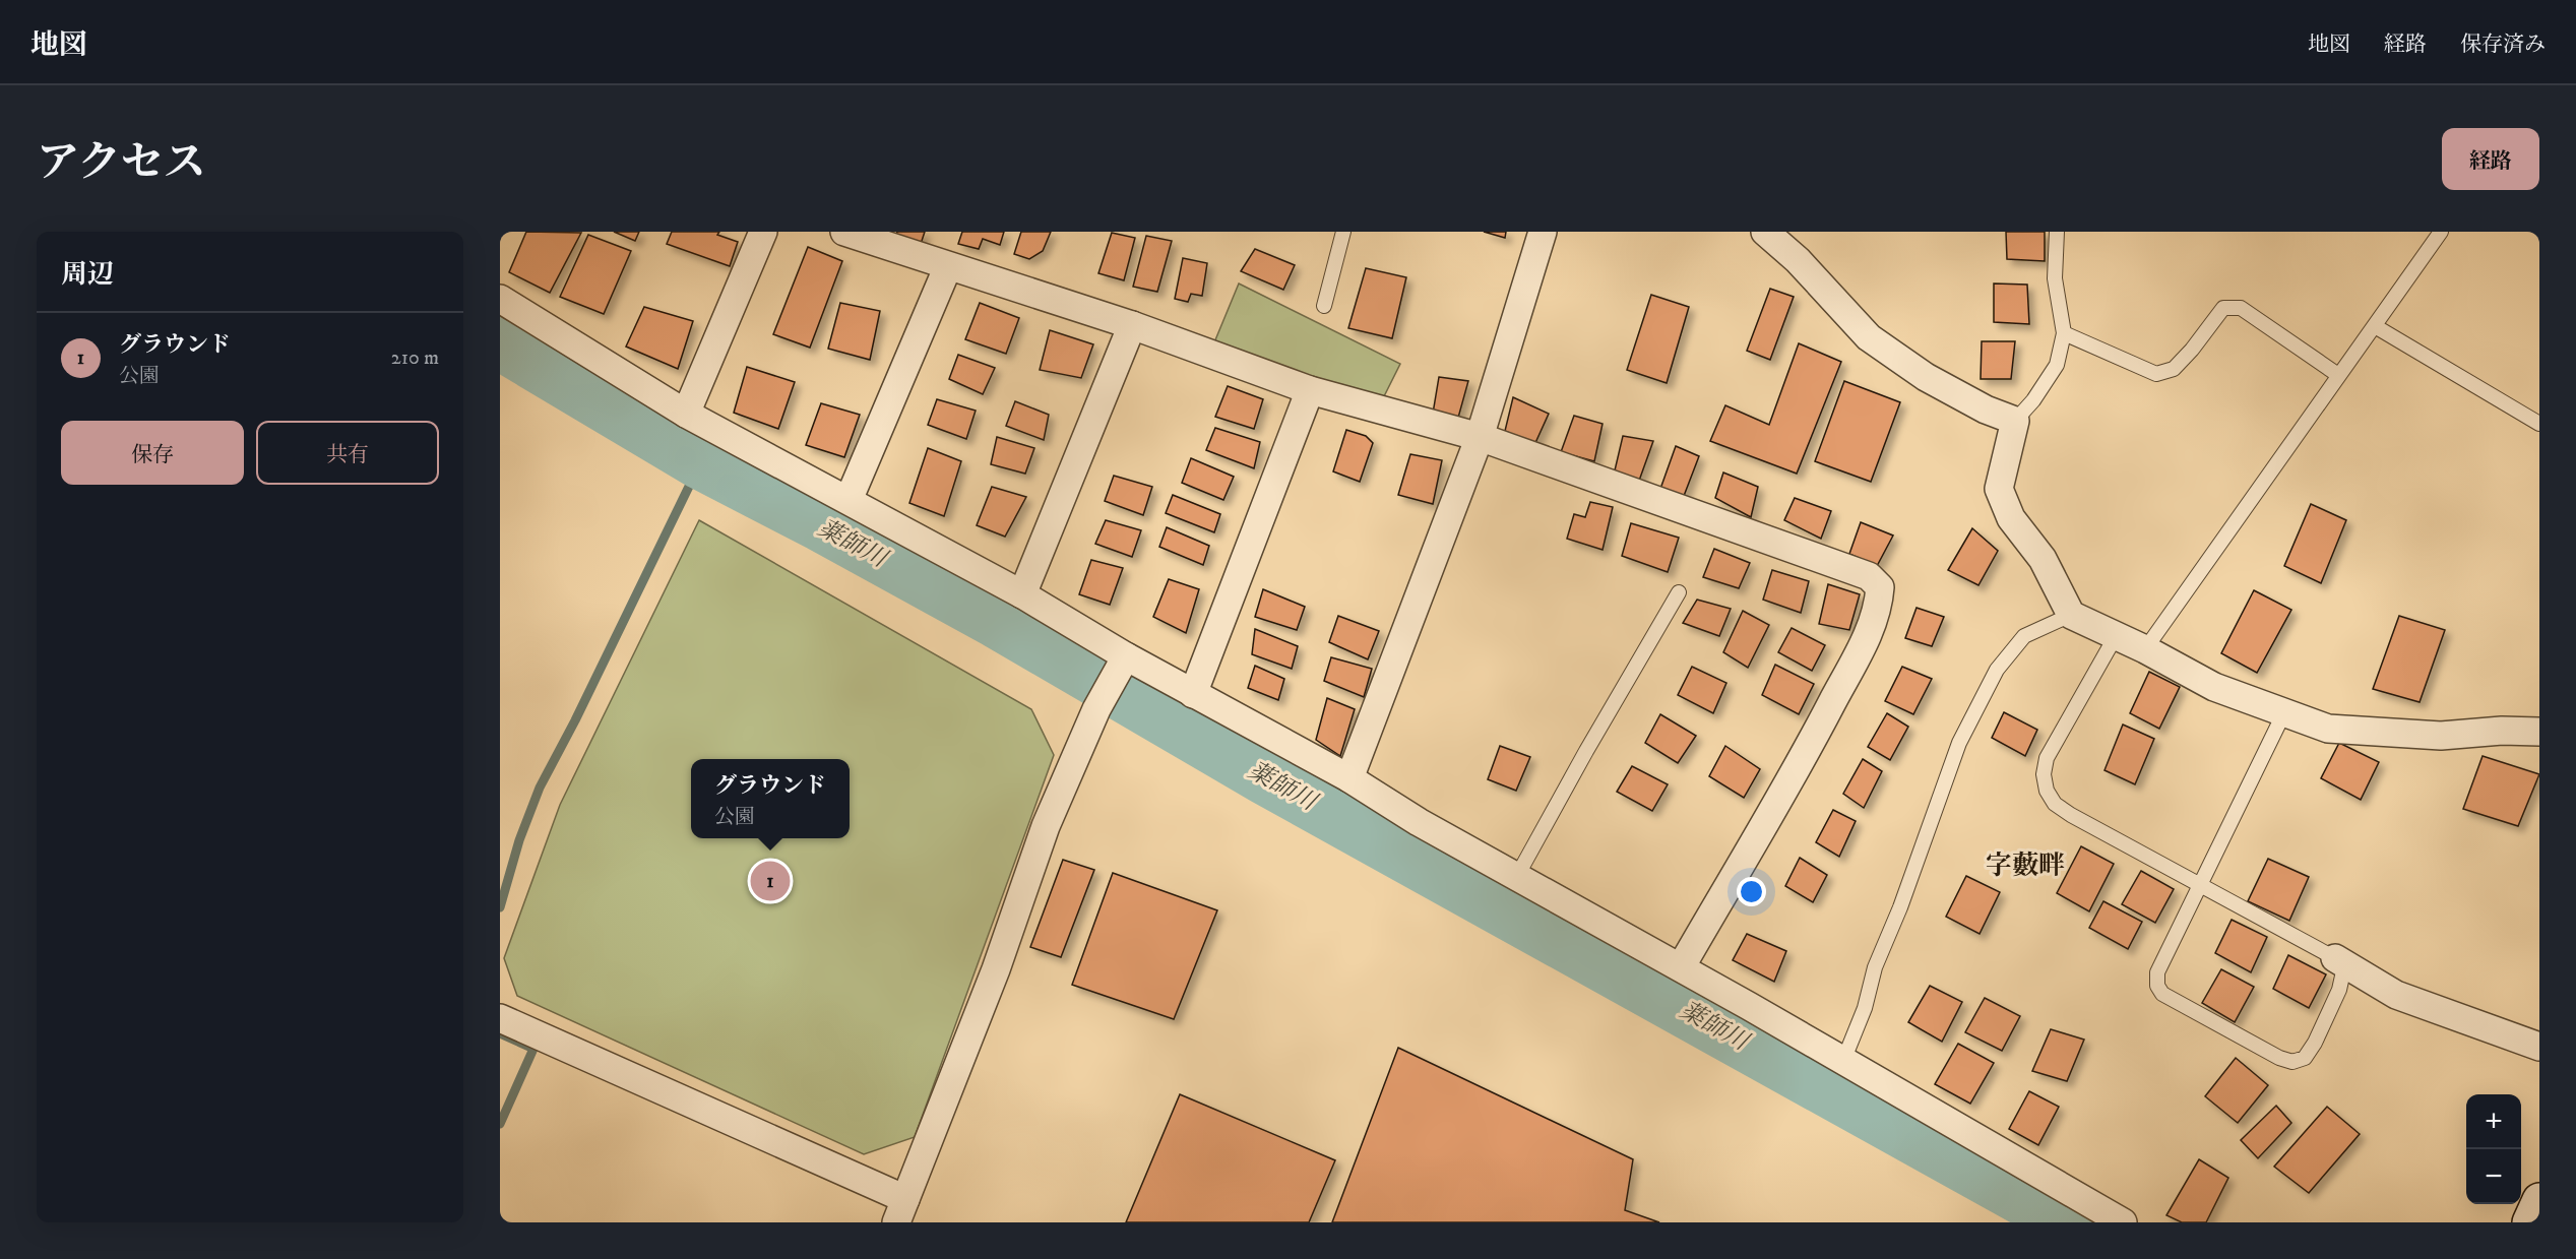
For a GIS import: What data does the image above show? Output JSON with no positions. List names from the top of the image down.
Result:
{
  "districts": ["字藪畔"],
  "water": ["薬師川"],
  "page": {
    "header": "地図",
    "nav": ["地図", "経路", "保存済み"],
    "title": "アクセス",
    "buttons": [
      "経路",
      ["保存", "共有"]
    ],
    "heading": "周辺",
    "list": [
      {
        "mark": "1",
        "name": "グラウンド",
        "note": "公園",
        "value": "210 m"
      }
    ],
    "popup": ["グラウンド", "公園"],
    "pins": "1",
    "map_buttons": ["+", "−"]
  }
}
